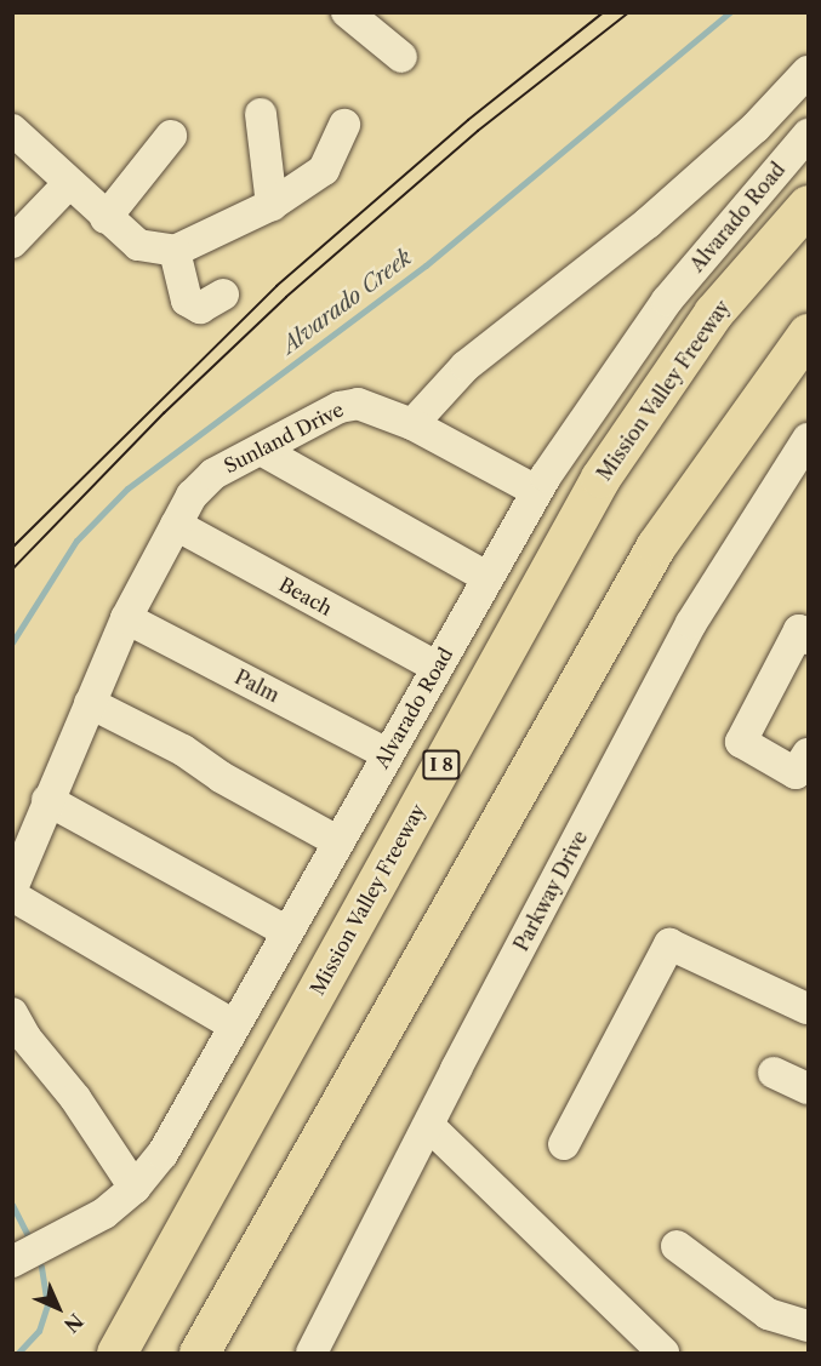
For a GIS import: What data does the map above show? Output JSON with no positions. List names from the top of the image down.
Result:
{
  "streets": {
    "highway": ["Mission Valley Freeway", "I 8"],
    "street": [
      "Alvarado Road",
      "Sunland Drive",
      "Beach",
      "Palm",
      "Parkway Drive"
    ]
  },
  "crossings": [
    ["Alvarado Road", "Sunland Drive"],
    ["Alvarado Road", "Beach"],
    ["Alvarado Road", "Palm"],
    ["Sunland Drive", "Beach"],
    ["Sunland Drive", "Palm"]
  ],
  "water": ["Alvarado Creek"],
  "north": "bottom right"
}
